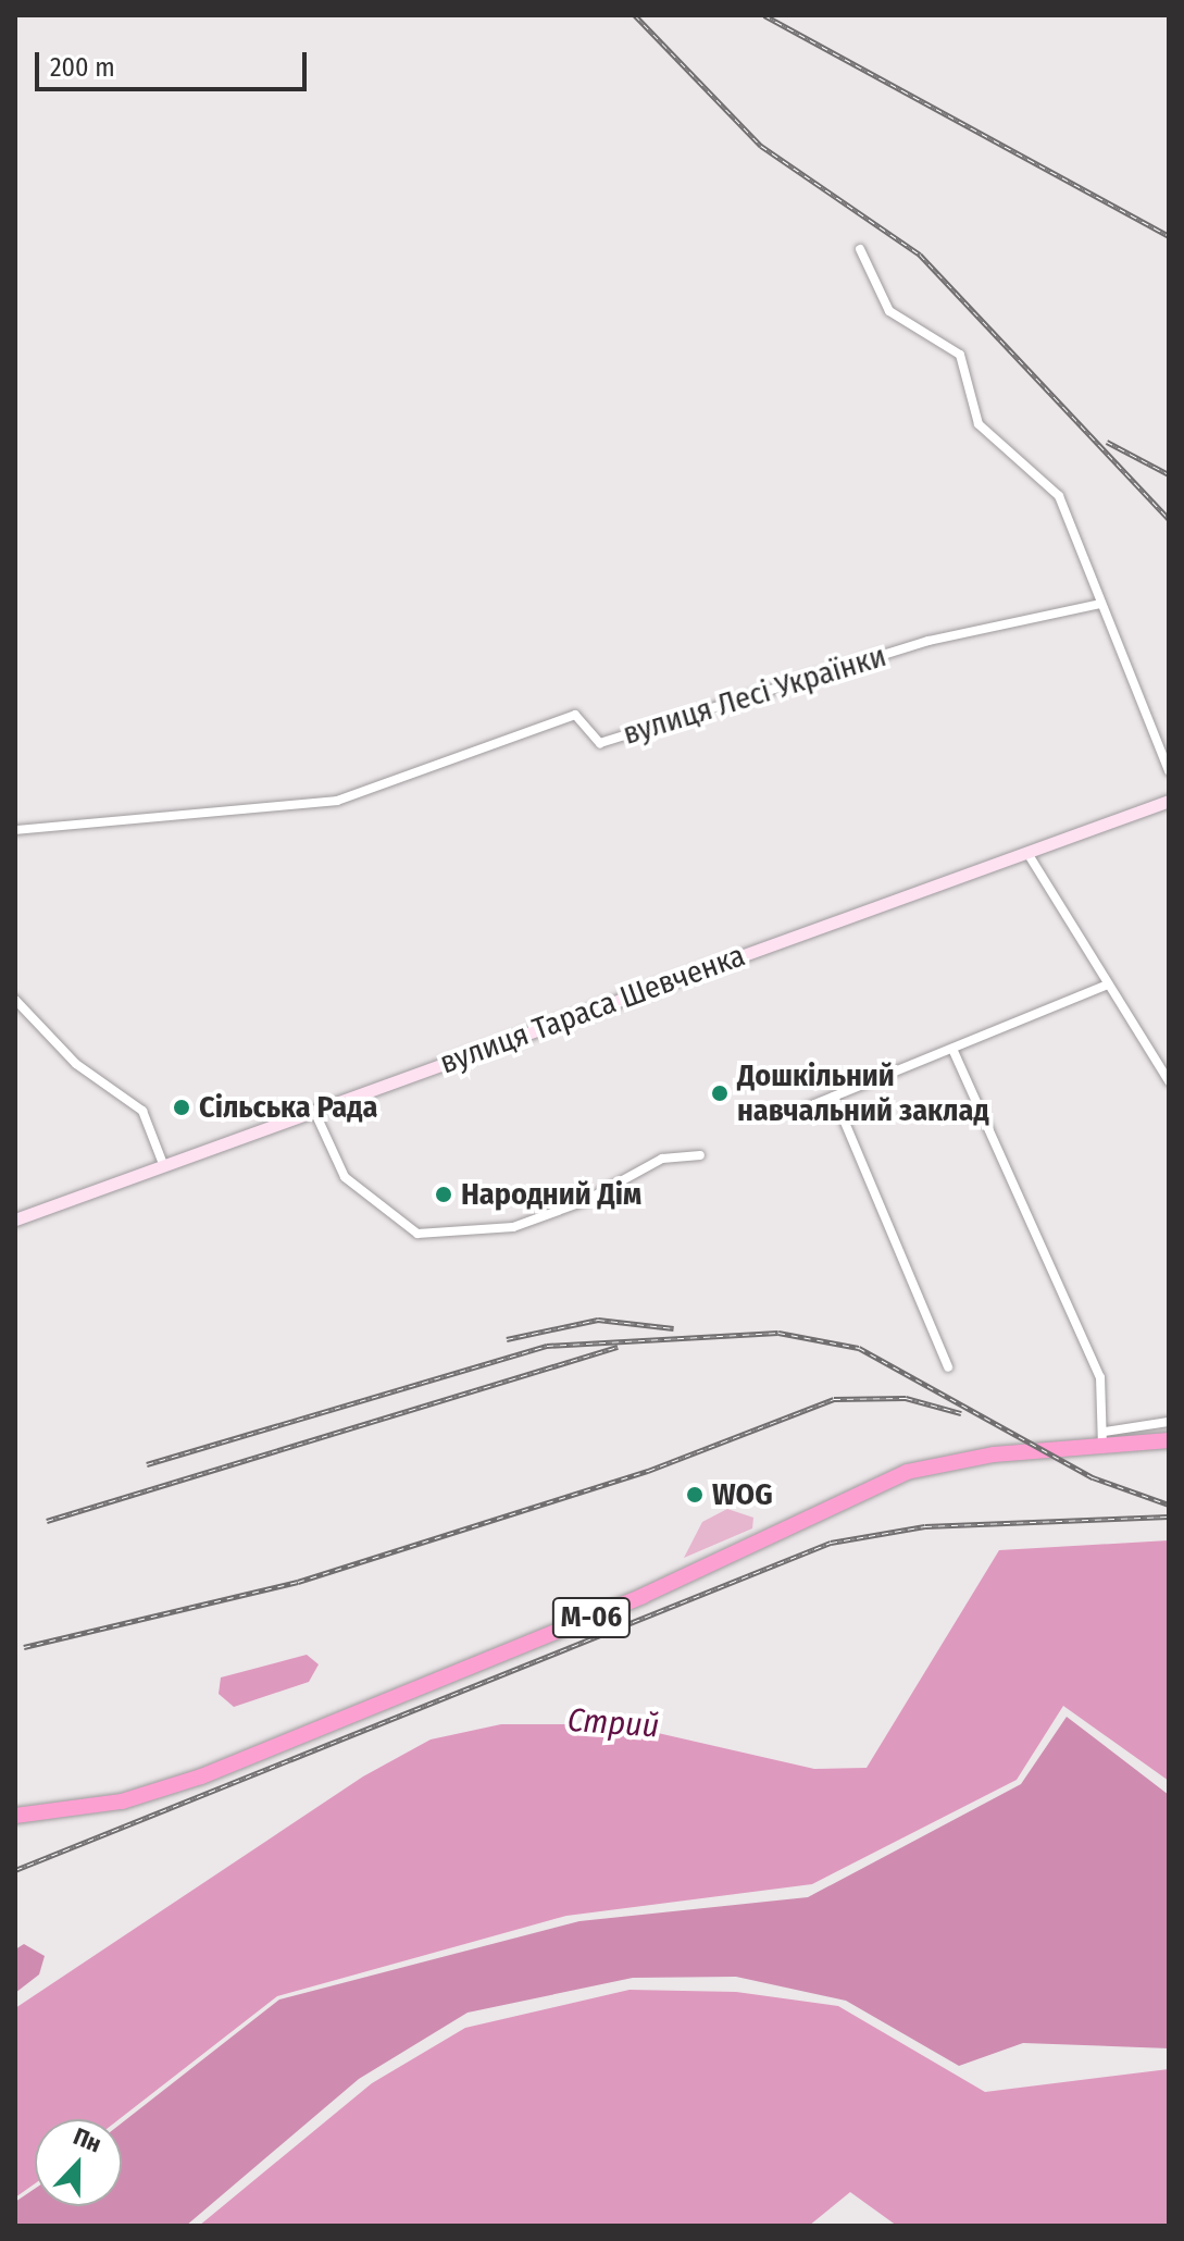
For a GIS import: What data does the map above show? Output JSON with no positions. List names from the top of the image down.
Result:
{
  "streets": {
    "highway": ["М-06"],
    "street": ["вулиця Лесі Українки", "вулиця Тараса Шевченка"]
  },
  "water": ["Стрий"],
  "places": [
    "Дошкільний навчальний заклад",
    "Сільська Рада",
    "Народний Дім",
    "WOG"
  ],
  "scale_bar": "200 m",
  "north": "top"
}
